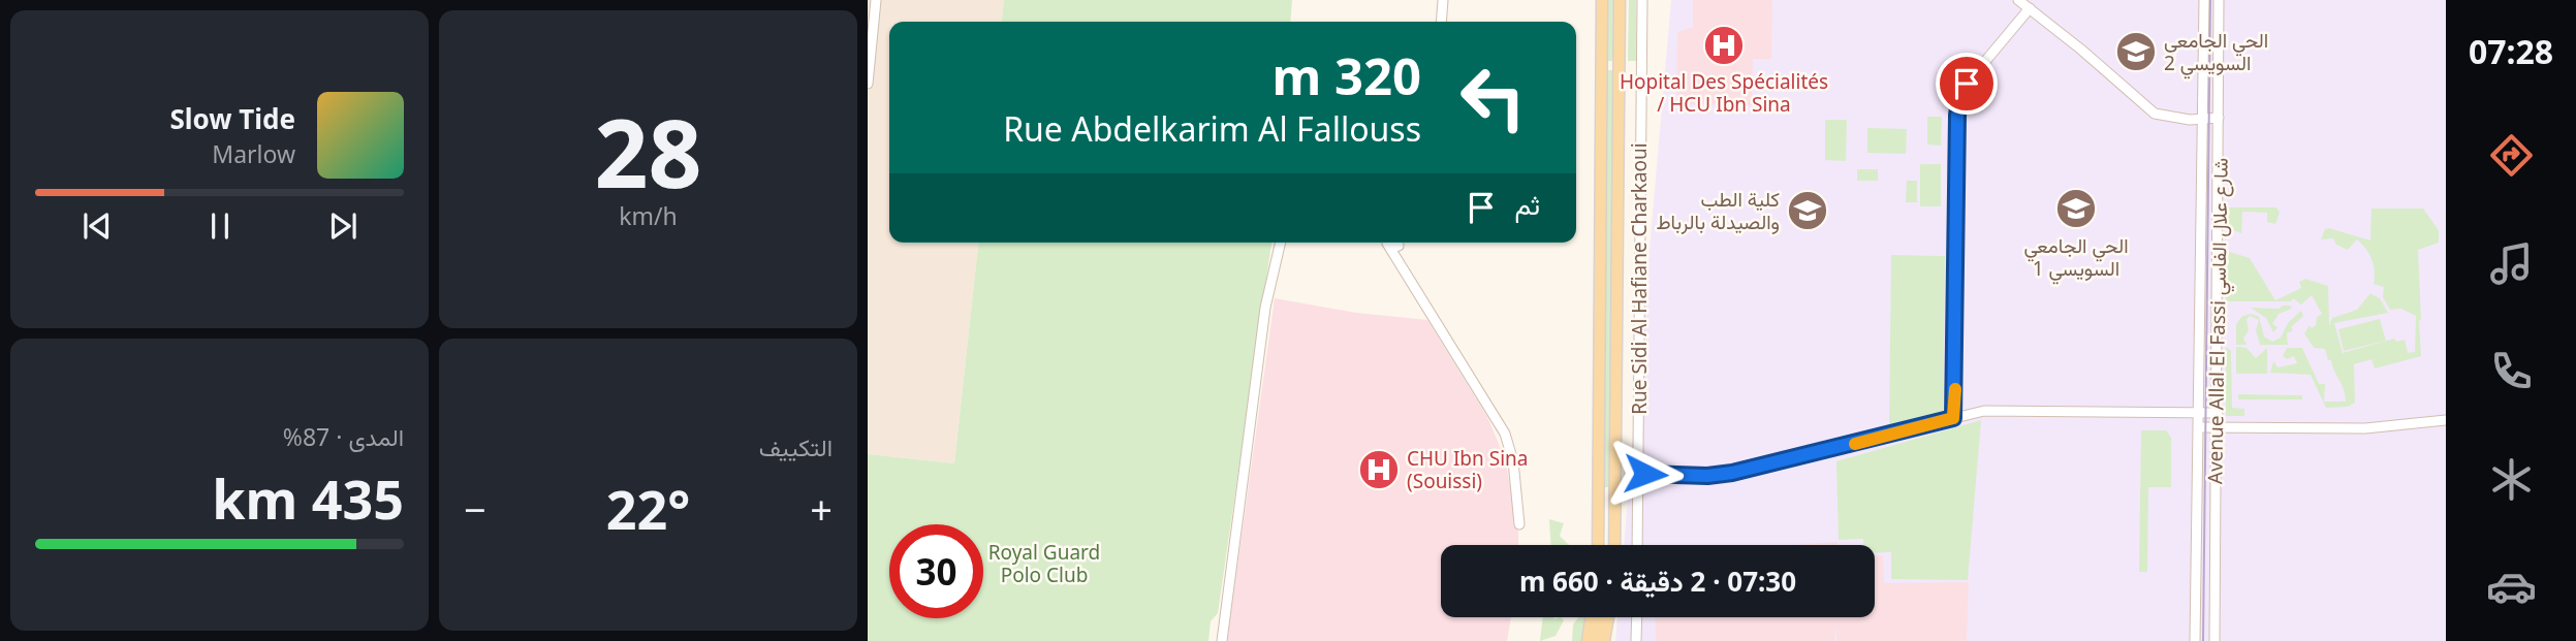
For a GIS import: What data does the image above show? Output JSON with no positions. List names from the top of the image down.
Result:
{
  "streets": {
    "street": ["Rue Sidi Al Hafiane Charkaoui", "Avenue Allal El Fassi شارع علال الفاسي"]
  },
  "parks": ["Royal Guard Polo Club"],
  "places": {
    "hospital": ["Hopital Des Spécialités / HCU Ibn Sina", "CHU Ibn Sina (Souissi)"],
    "school or university": ["الحي الجامعي السويسي 2", "الحي الجامعي السويسي 1", "كلية الطب والصيدلة بالرباط"]
  },
  "page": {
    "tabs": "07:28",
    "tile": [
      ["28", "km/h"],
      "التكييف",
      ["المدى · 87%", "435 km"]
    ],
    "turn": ["320 m", "Rue Abdelkarim Al Fallouss"],
    "song": ["Slow Tide", "Marlow"],
    "then": "ثم",
    "heat": ["−", "22°", "+"],
    "limit": "30",
    "trip": "07:30 · 2 دقيقة · 660 m"
  }
}
